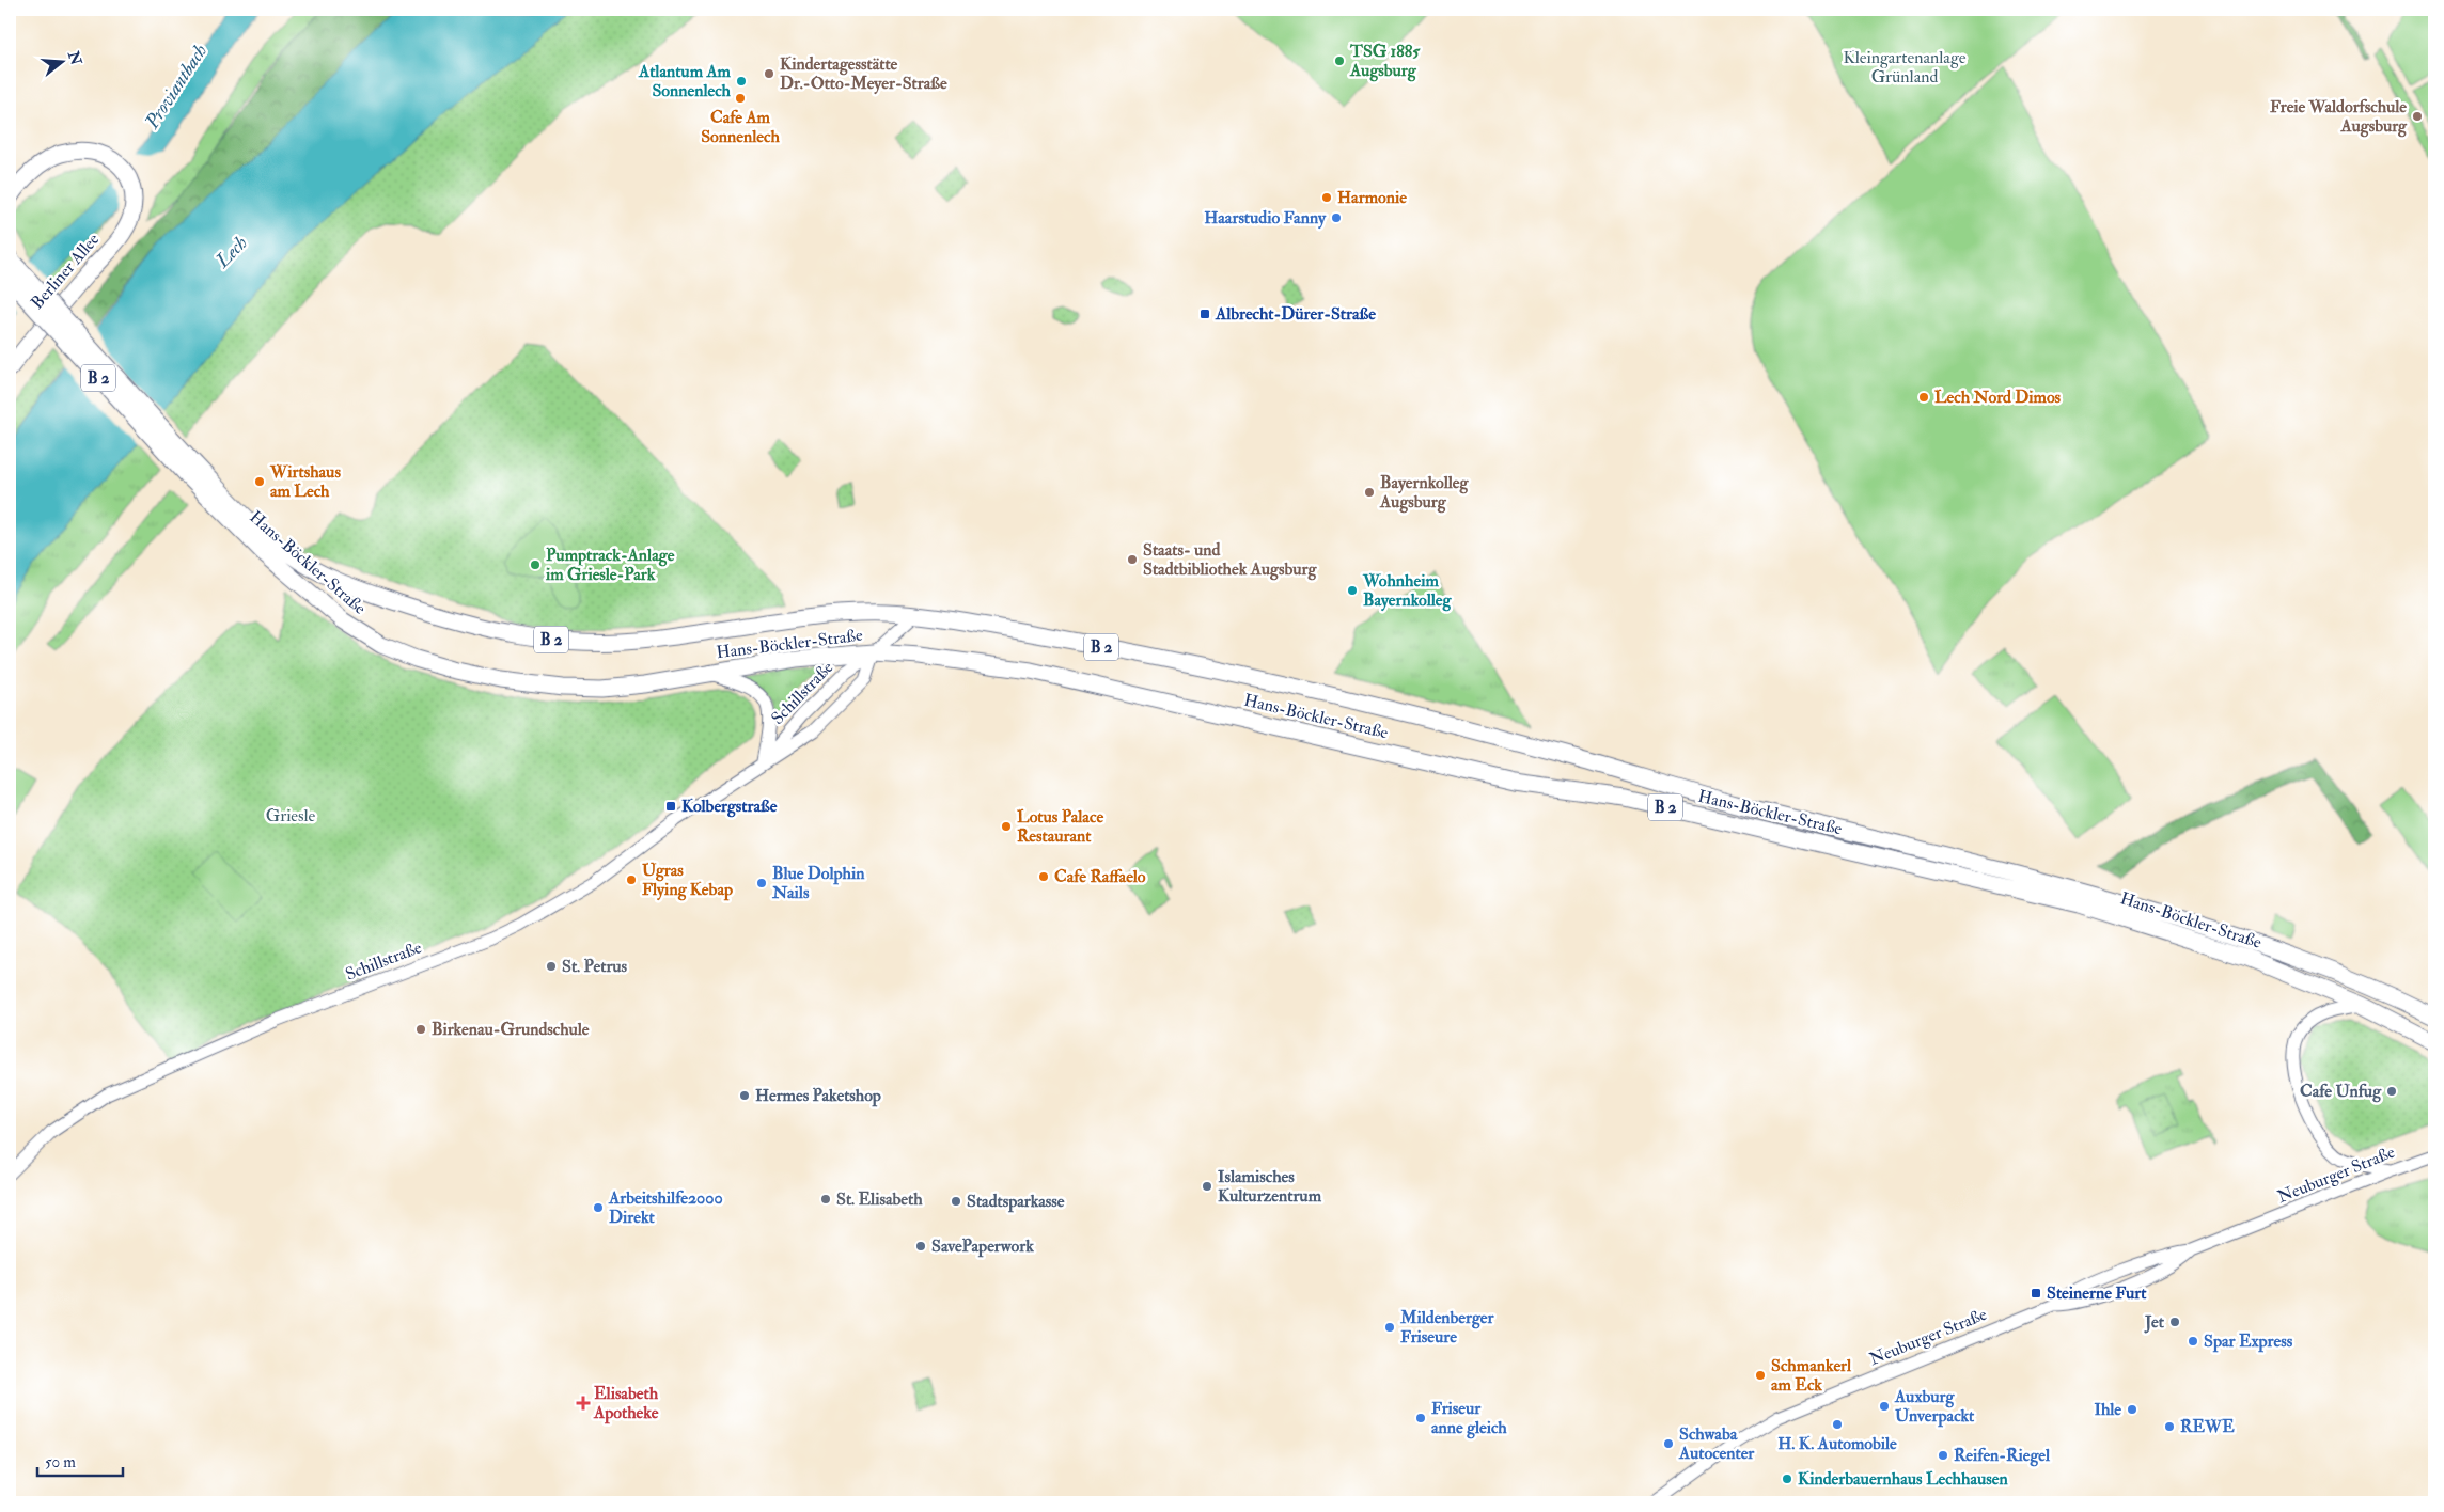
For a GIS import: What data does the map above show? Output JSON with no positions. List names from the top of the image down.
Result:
{
  "streets": {
    "main road": ["Berliner Allee", "B 2", "Hans-Böckler-Straße"],
    "street": ["Schillstraße", "Neuburger Straße"]
  },
  "crossings": [
    ["B 2", "Hans-Böckler-Straße"],
    ["Hans-Böckler-Straße", "Schillstraße"]
  ],
  "water": ["Proviantbach", "Lech"],
  "parks": ["Kleingartenanlage Grünland", "Griesle"],
  "places": {
    "other": [
      "TSG 1885 Augsburg",
      "Kindertagesstätte Dr.-Otto-Meyer-Straße",
      "Atlantum Am Sonnenlech",
      "Cafe Am Sonnenlech",
      "Freie Waldorfschule Augsburg",
      "Harmonie",
      "Haarstudio Fanny",
      "Lech Nord Dimos",
      "Wirtshaus am Lech",
      "Bayernkolleg Augsburg",
      "Staats- und Stadtbibliothek Augsburg",
      "Pumptrack-Anlage im Griesle-Park",
      "Wohnheim Bayernkolleg",
      "Lotus Palace Restaurant",
      "Cafe Raffaelo",
      "Ugras Flying Kebap",
      "Blue Dolphin Nails",
      "St. Petrus",
      "Birkenau-Grundschule",
      "Cafe Unfug",
      "Hermes Paketshop",
      "Islamisches Kulturzentrum",
      "St. Elisabeth",
      "Stadtsparkasse",
      "Arbeitshilfe2000 Direkt",
      "SavePaperwork",
      "Jet",
      "Mildenberger Friseure",
      "Spar Express",
      "Schmankerl am Eck",
      "Auxburg Unverpackt",
      "Ihle",
      "Friseur anne gleich",
      "H. K. Automobile",
      "REWE",
      "Schwaba Autocenter",
      "Reifen-Riegel",
      "Kinderbauernhaus Lechhausen"
    ],
    "transit": ["Albrecht-Dürer-Straße", "Kolbergstraße", "Steinerne Furt"],
    "health": ["Elisabeth Apotheke"]
  },
  "scale_bar": "50 m",
  "north": "right"
}
